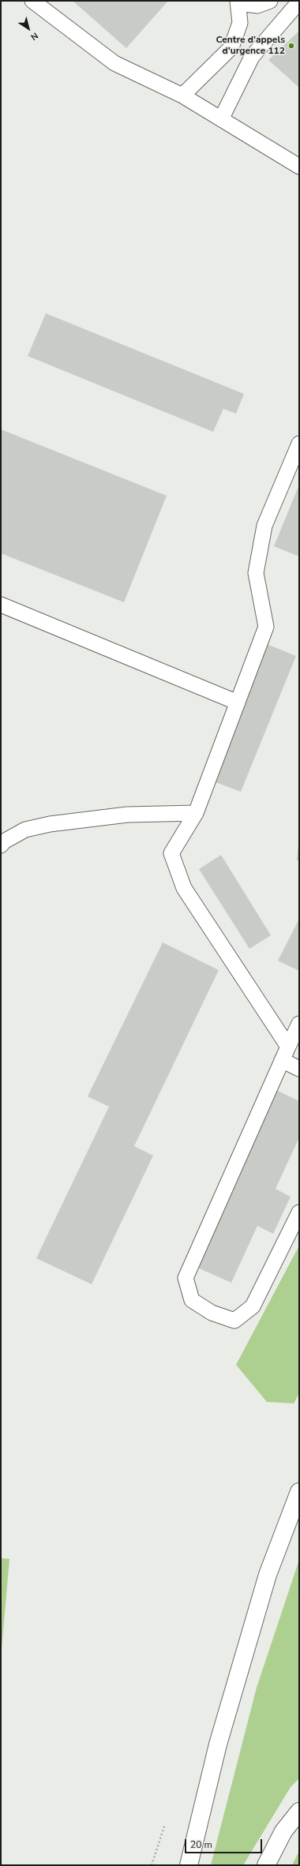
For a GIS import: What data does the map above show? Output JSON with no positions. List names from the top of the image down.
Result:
{
  "places": ["Centre d’appels d’urgence 112"],
  "scale_bar": "20 m",
  "north": "bottom right"
}
